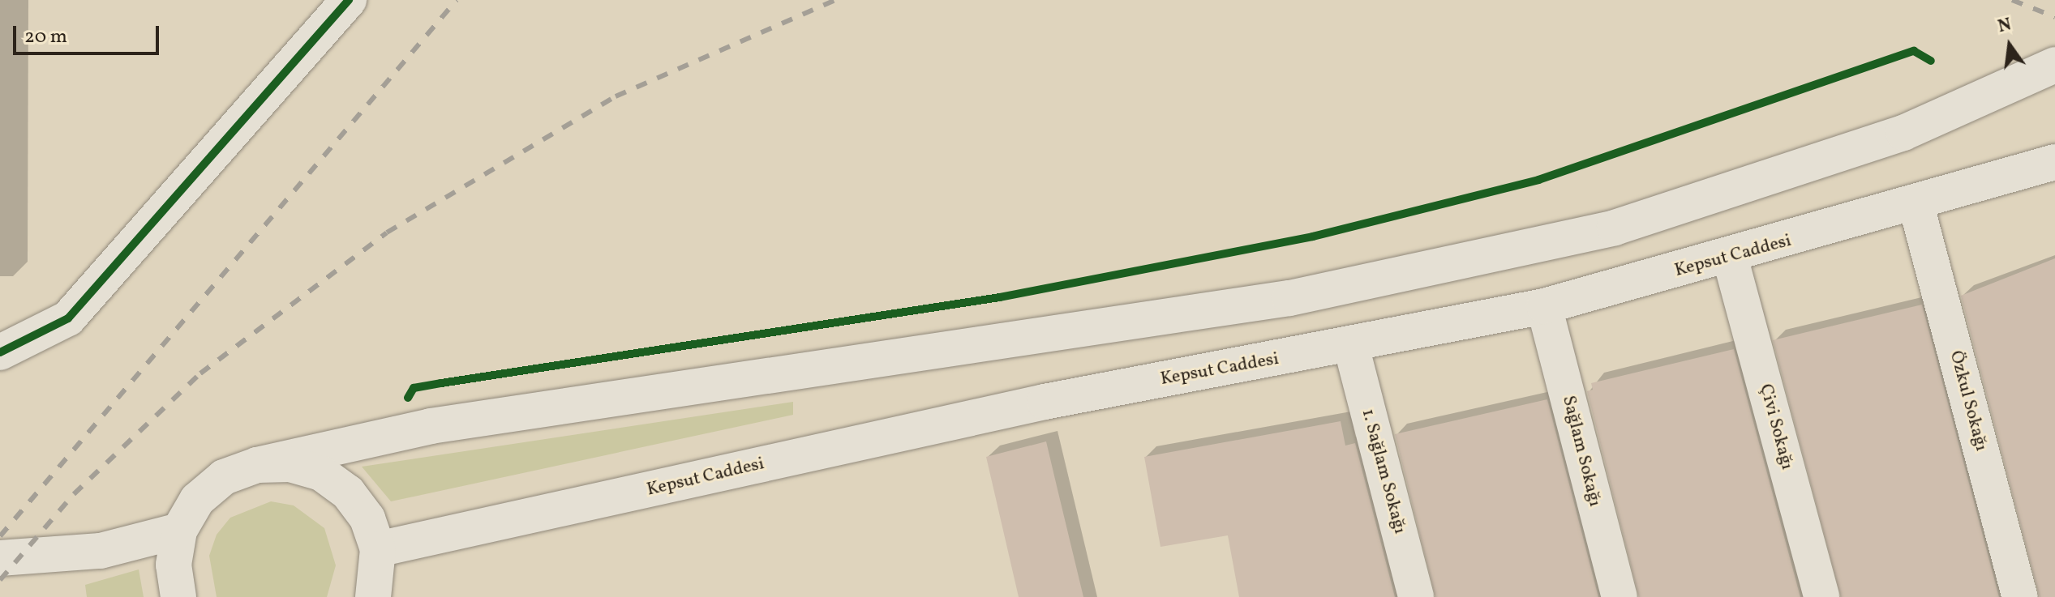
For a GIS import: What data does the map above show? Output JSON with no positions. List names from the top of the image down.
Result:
{
  "streets": {
    "main road": [
      "Kepsut Caddesi",
      "Özkul Sokağı",
      "Çivi Sokağı",
      "Sağlam Sokağı",
      "1. Sağlam Sokağı"
    ]
  },
  "crossings": [
    ["Kepsut Caddesi", "Özkul Sokağı"],
    ["Kepsut Caddesi", "Çivi Sokağı"],
    ["Kepsut Caddesi", "Sağlam Sokağı"],
    ["Kepsut Caddesi", "1. Sağlam Sokağı"]
  ],
  "scale_bar": "20 m",
  "north": "top"
}
